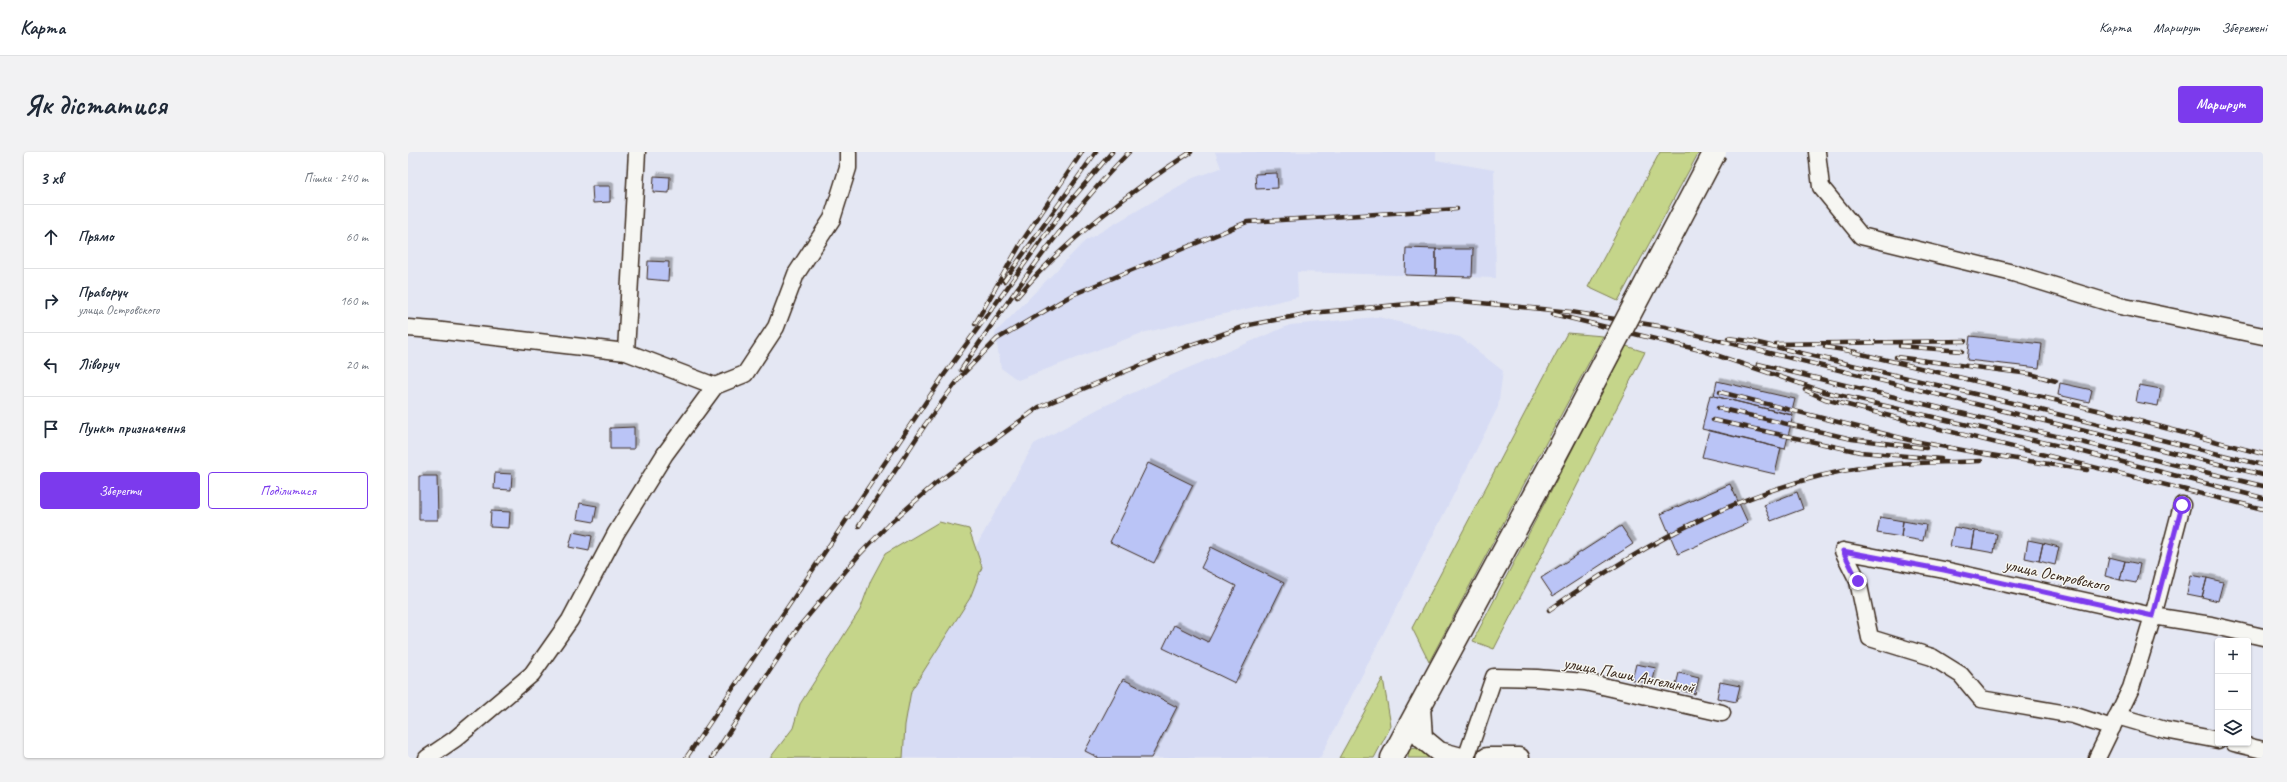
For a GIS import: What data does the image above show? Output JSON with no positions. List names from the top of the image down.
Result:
{
  "streets": {
    "street": ["улица Островского", "улица Паши Ангелиной"]
  },
  "page": {
    "header": "Карта",
    "nav": ["Карта", "Маршрут", "Збережені"],
    "buttons": [
      "Маршрут",
      ["Зберегти", "Поділитися"]
    ],
    "title": "Як дістатися",
    "heading": ["3 хв", "Пішки · 240 m"],
    "list": [
      ["Прямо", "60 m"],
      ["Праворуч", "улица Островского", "160 m"],
      ["Ліворуч", "20 m"],
      "Пункт призначення"
    ],
    "map_buttons": ["+", "−"]
  }
}
